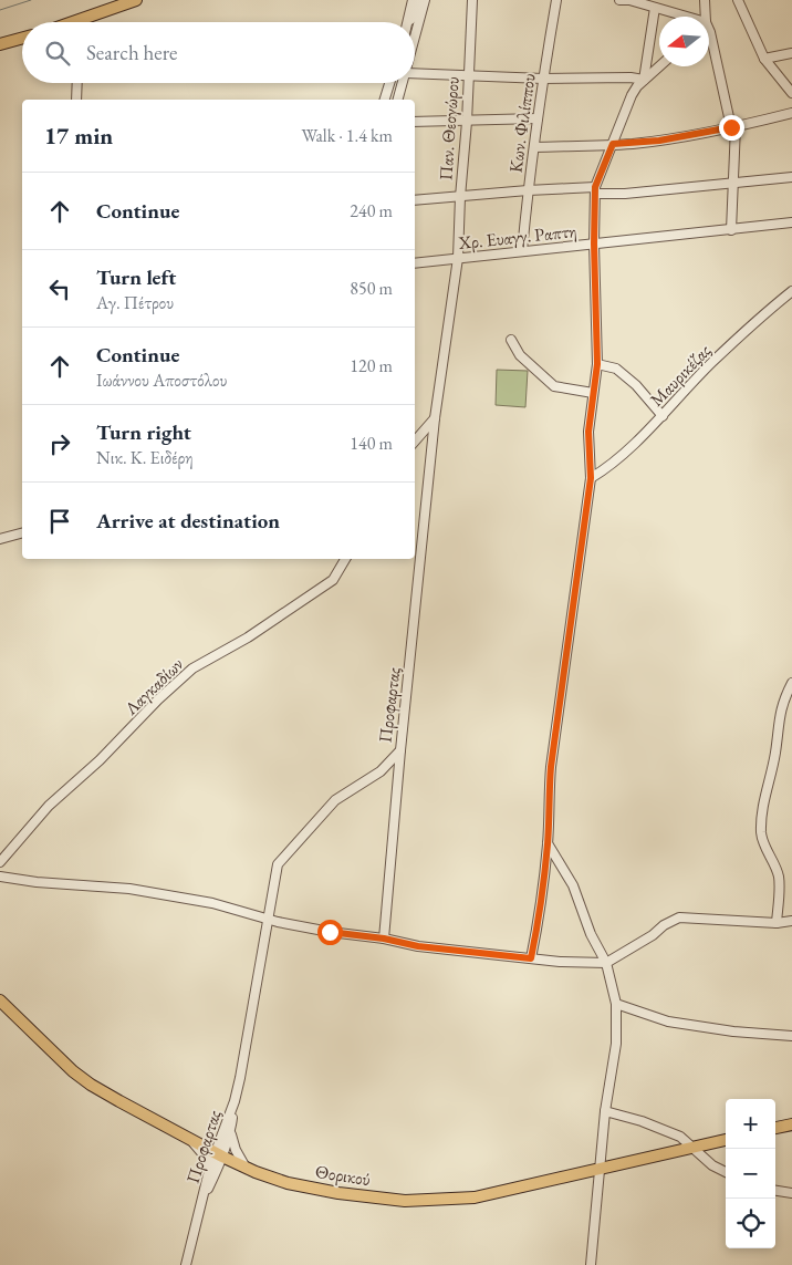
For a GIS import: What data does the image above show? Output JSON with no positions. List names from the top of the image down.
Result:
{
  "streets": {
    "main road": ["Θορικού"],
    "street": [
      "Κων. Φιλίππου",
      "Παν. Θεογώρου",
      "Χρ. Ευαγγ. Ραπτη",
      "Μαυρικέζας",
      "Λαγκαδίων",
      "Προφαρτας"
    ]
  },
  "crossings": [
    ["Κων. Φιλίππου", "Χρ. Ευαγγ. Ραπτη"],
    ["Παν. Θεογώρου", "Χρ. Ευαγγ. Ραπτη"],
    ["Παν. Θεογώρου", "Προφαρτας"],
    ["Χρ. Ευαγγ. Ραπτη", "Προφαρτας"],
    ["Προφαρτας", "Θορικού"]
  ],
  "north": "left",
  "page": {
    "search": "Search here",
    "heading": ["17 min", "Walk · 1.4 km"],
    "list": [
      ["Continue", "240 m"],
      ["Turn left", "Αγ. Πέτρου", "850 m"],
      ["Continue", "Ιωάννου Αποστόλου", "120 m"],
      ["Turn right", "Νικ. Κ. Ειδέρη", "140 m"],
      "Arrive at destination"
    ],
    "map_buttons": ["+", "−"]
  }
}
